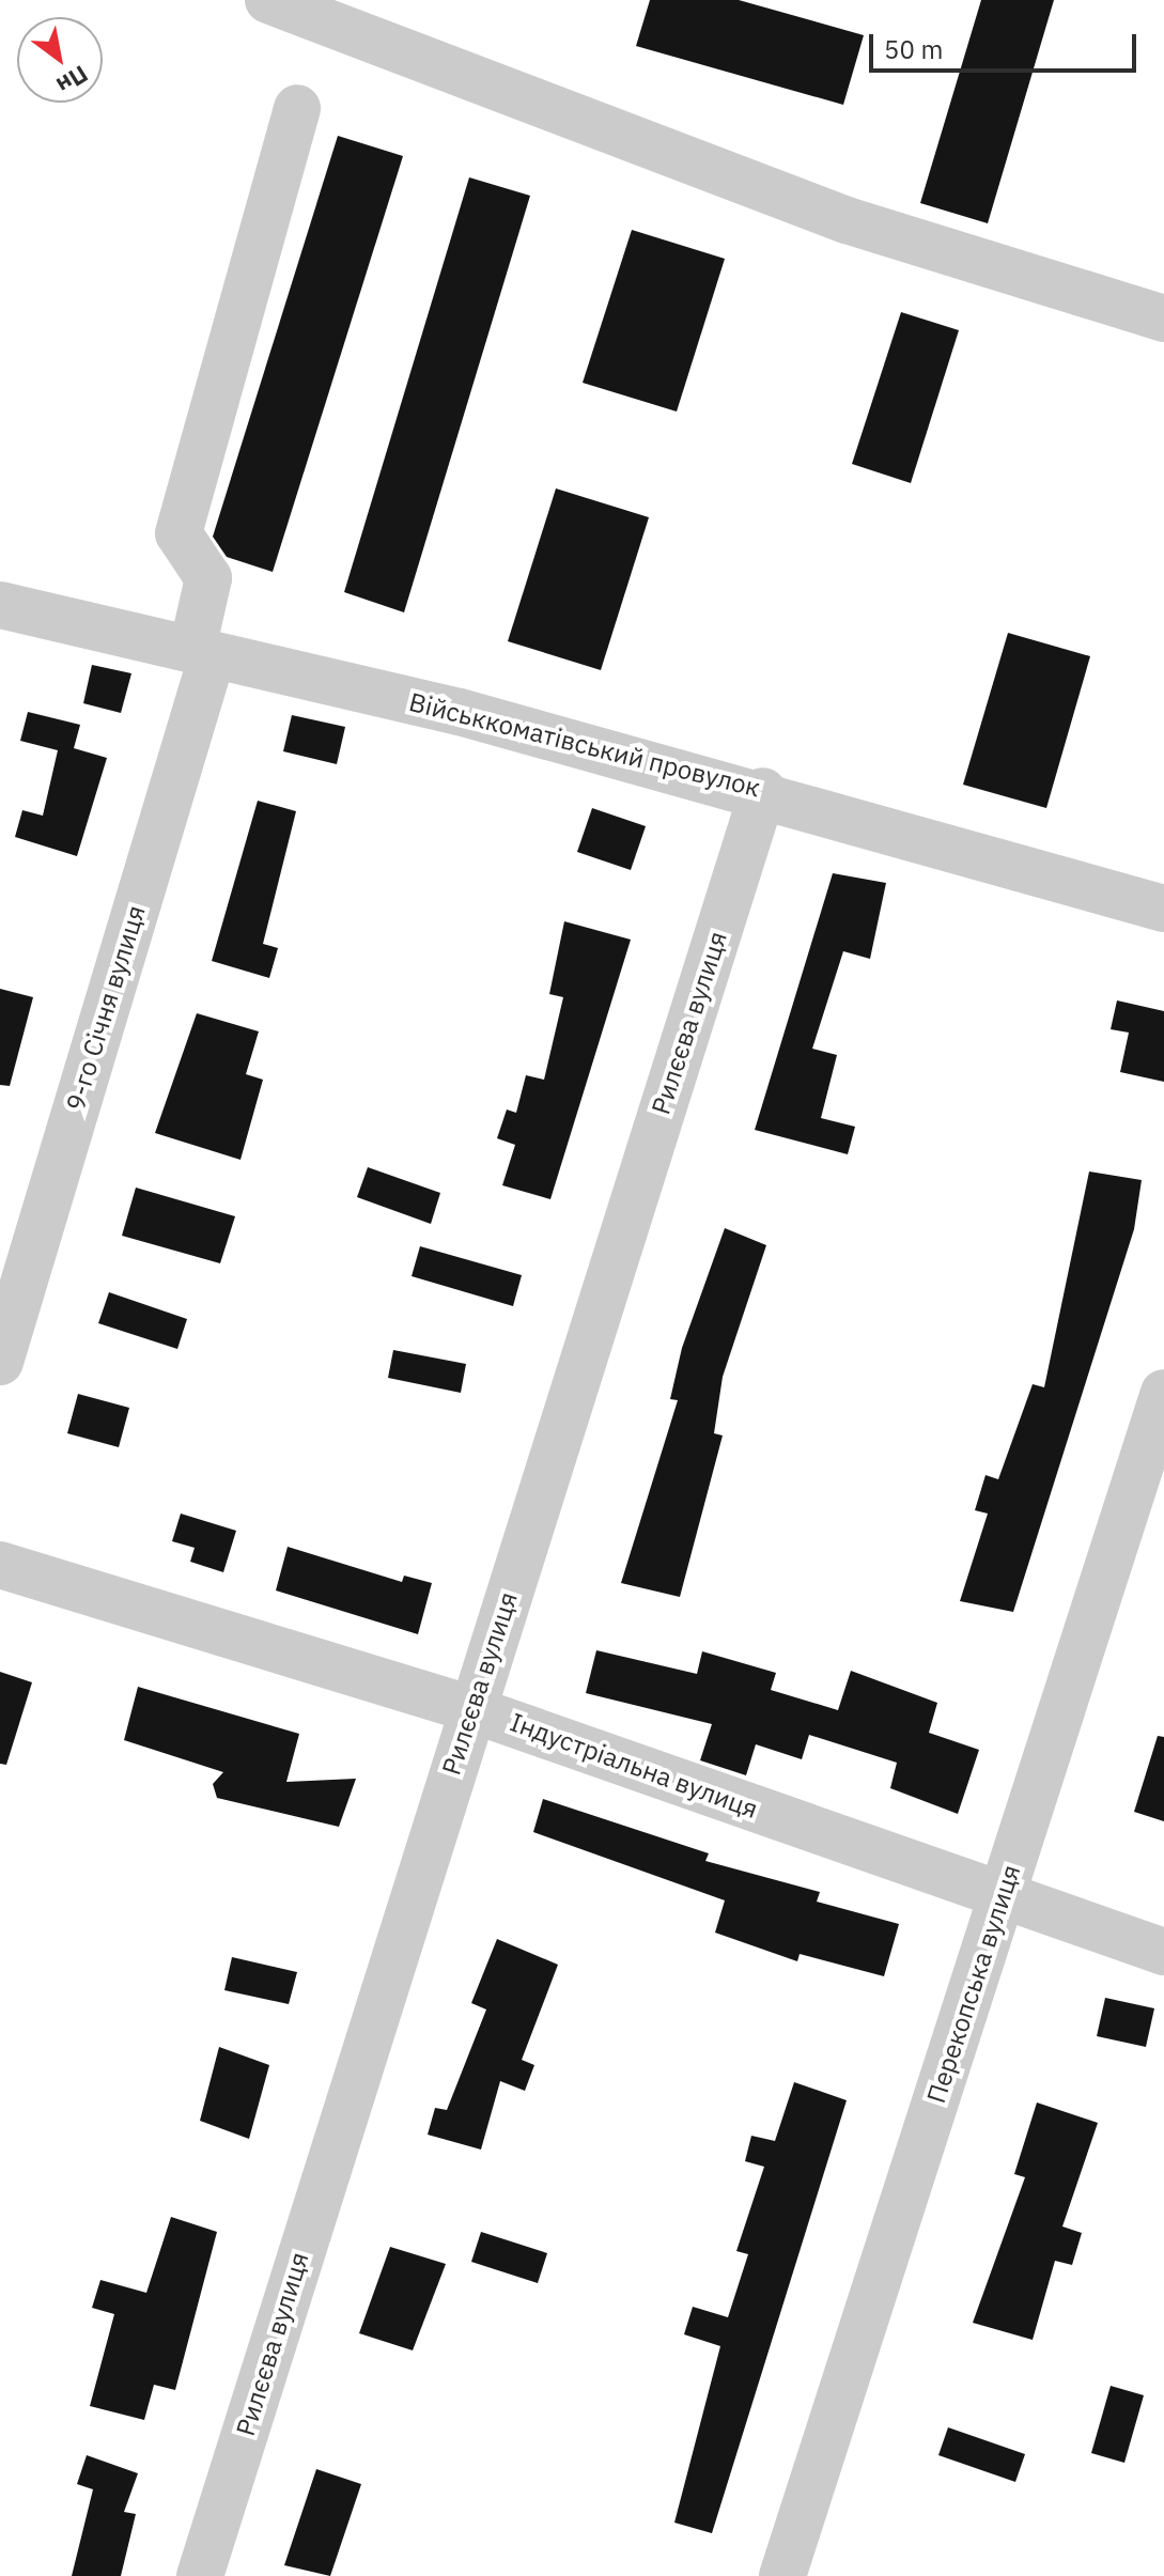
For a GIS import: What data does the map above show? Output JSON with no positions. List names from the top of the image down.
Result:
{
  "streets": {
    "street": [
      "Військкоматівський провулок",
      "9-го Січня вулиця",
      "Рилєєва вулиця",
      "Індустріальна вулиця",
      "Перекопська вулиця"
    ]
  },
  "crossings": [
    ["Військкоматівський провулок", "9-го Січня вулиця"],
    ["Військкоматівський провулок", "Рилєєва вулиця"],
    ["Рилєєва вулиця", "Індустріальна вулиця"],
    ["Індустріальна вулиця", "Перекопська вулиця"]
  ],
  "scale_bar": "50 m",
  "north": "bottom right"
}
